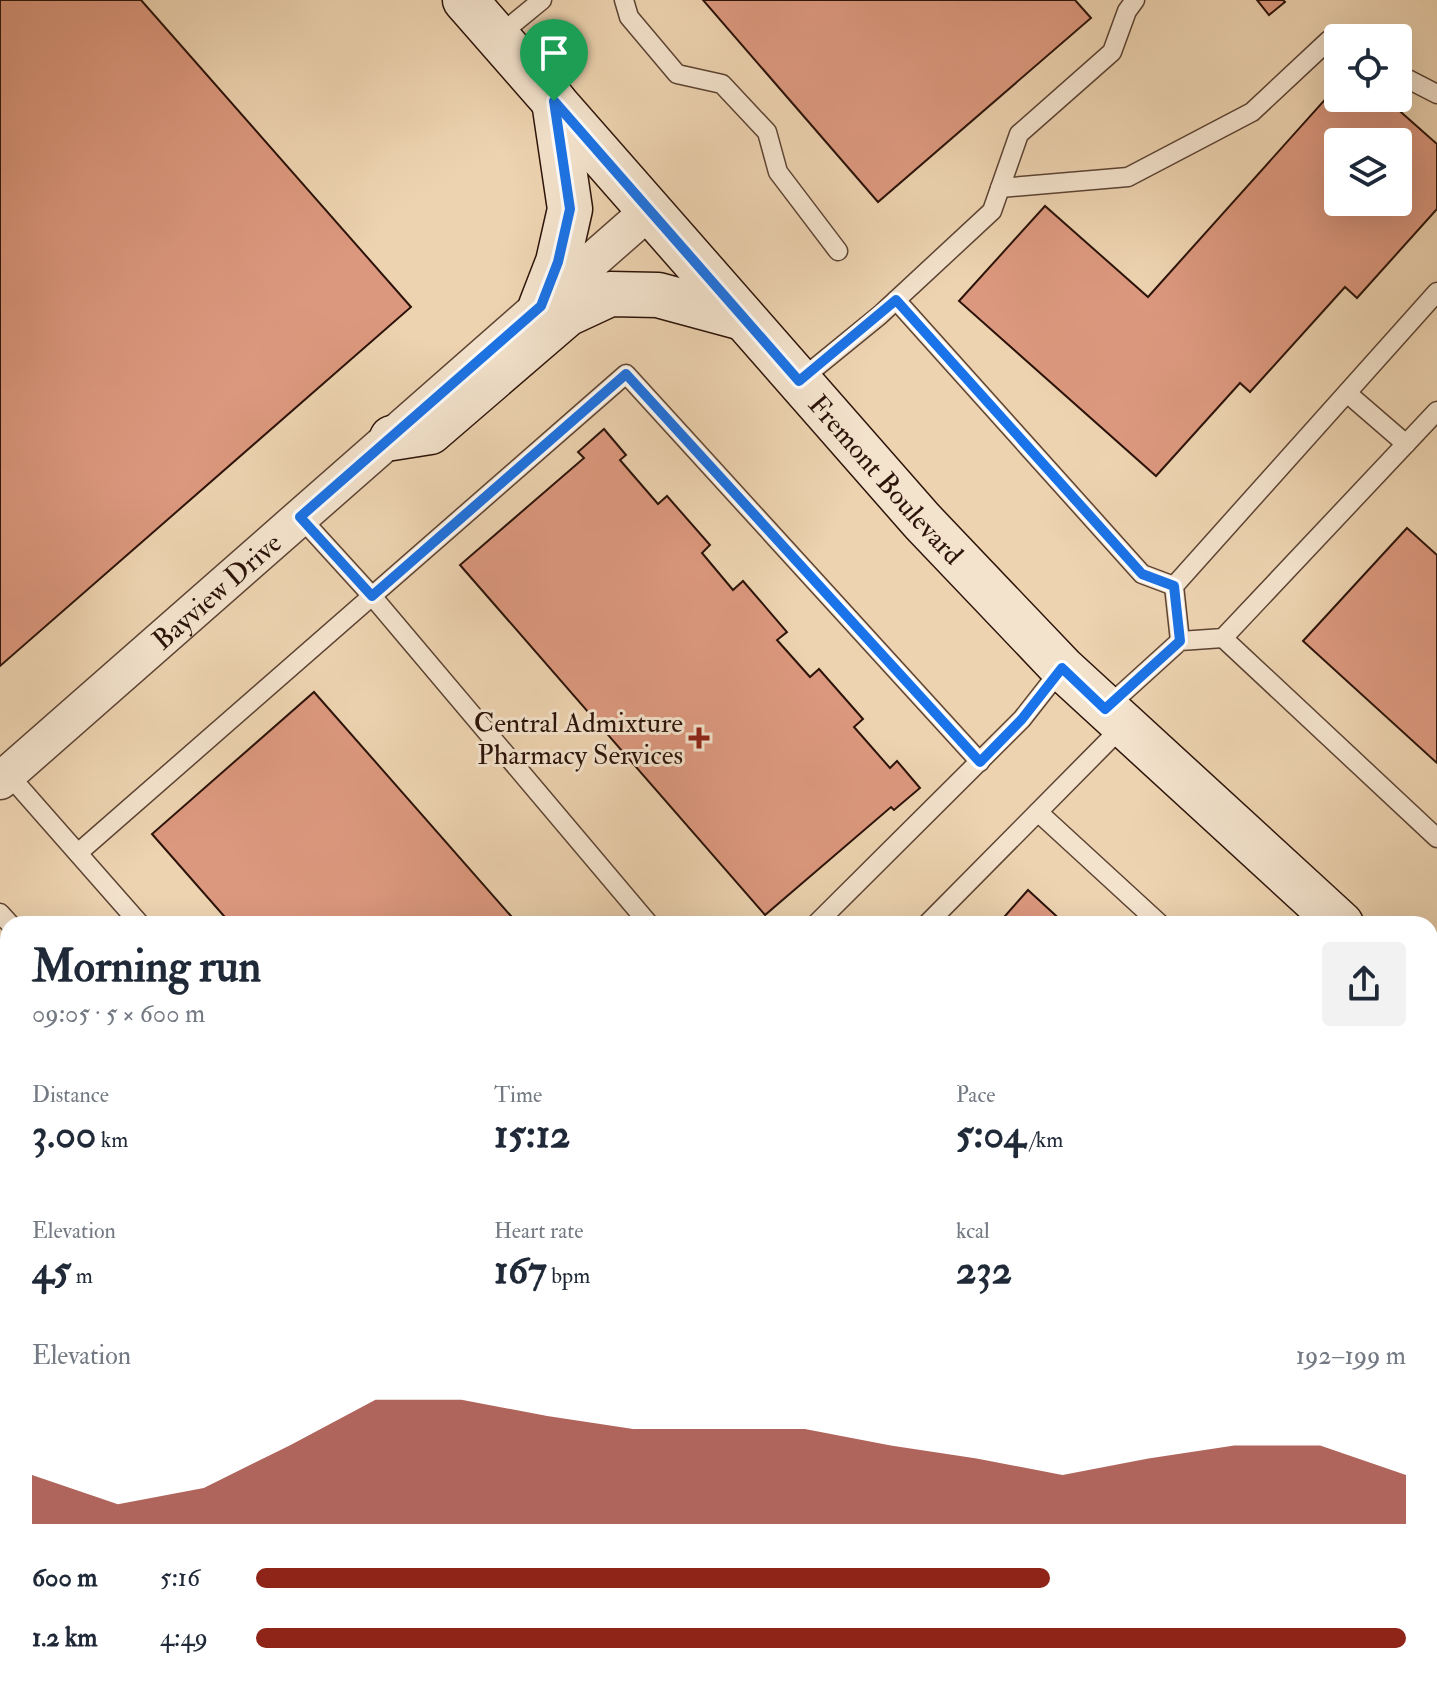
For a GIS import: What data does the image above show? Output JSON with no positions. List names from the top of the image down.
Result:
{
  "streets": {
    "main road": ["Fremont Boulevard"],
    "street": ["Bayview Drive"]
  },
  "crossings": [
    ["Fremont Boulevard", "Bayview Drive"]
  ],
  "places": {
    "health": ["Central Admixture Pharmacy Services"]
  },
  "page": {
    "heading": ["Morning run", "09:05 · 5 × 600 m"],
    "stats": [
      ["Distance", "3.00 km"],
      ["Time", "15:12"],
      ["Pace", "5:04 /km"],
      ["Elevation", "45 m"],
      ["Heart rate", "167 bpm"],
      ["kcal", "232"]
    ],
    "chart": ["Elevation", "192–199 m"],
    "list": [
      {
        "name": "600 m",
        "note": "5:16"
      },
      {
        "name": "1.2 km",
        "note": "4:49"
      }
    ]
  }
}
